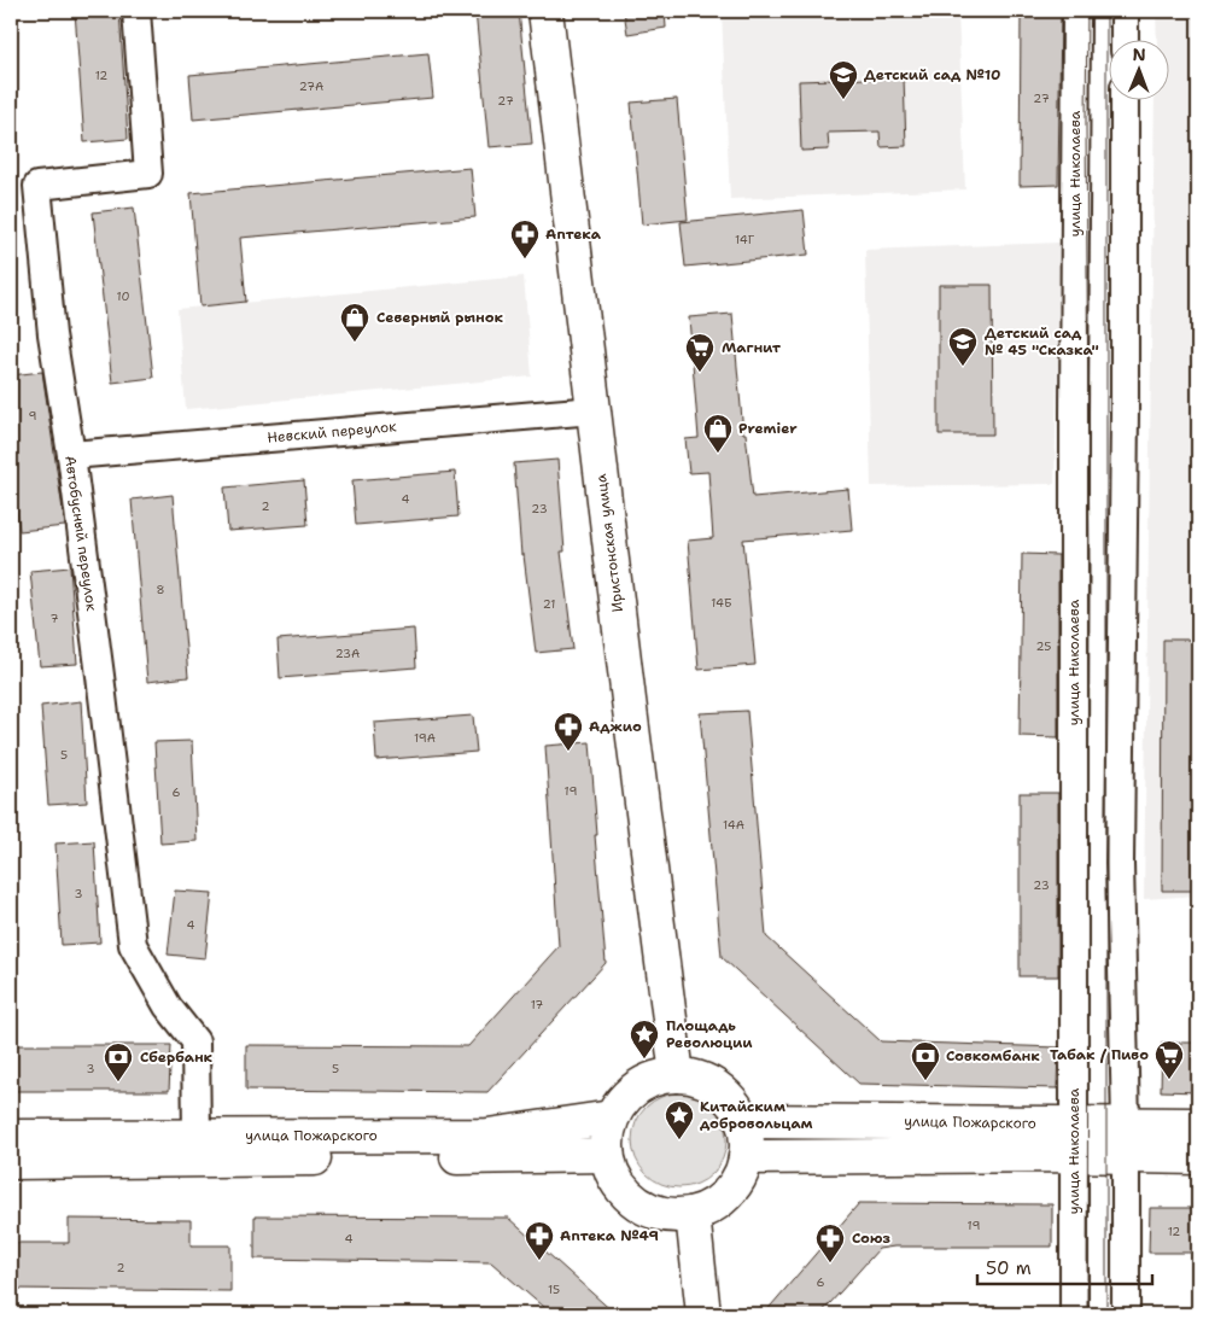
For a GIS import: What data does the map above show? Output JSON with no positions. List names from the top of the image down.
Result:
{
  "streets": {
    "main road": ["Иристонская улица", "улица Пожарского"],
    "street": ["улица Николаева", "Невский переулок", "Автобусный переулок"]
  },
  "crossings": [
    ["улица Николаева", "улица Пожарского"],
    ["Невский переулок", "Автобусный переулок"],
    ["Невский переулок", "Иристонская улица"],
    ["Автобусный переулок", "улица Пожарского"],
    ["Иристонская улица", "улица Пожарского"]
  ],
  "places": {
    "school or university": ["Детский сад №10", "Детский сад № 45 \"Сказка\""],
    "pharmacy": [
      "Аптека",
      "Аджио",
      "Аптека №49",
      "Союз"
    ],
    "shop": ["Северный рынок", "Premier"],
    "supermarket": ["Магнит", "Табак / Пиво"],
    "place": ["Площадь Революции", "Китайским добровольцам"],
    "bank": ["Совкомбанк", "Сбербанк"]
  },
  "house_numbers": [
    "12",
    "27А",
    "27",
    "27",
    "14Г",
    "10",
    "9",
    "4",
    "2",
    "23",
    "8",
    "14Б",
    "21",
    "7",
    "25",
    "23А",
    "19А",
    "5",
    "19",
    "6",
    "14А",
    "23",
    "3",
    "4",
    "17",
    "3",
    "5",
    "19",
    "12",
    "4",
    "2",
    "6",
    "15"
  ],
  "scale_bar": "50 m",
  "north": "top"
}
